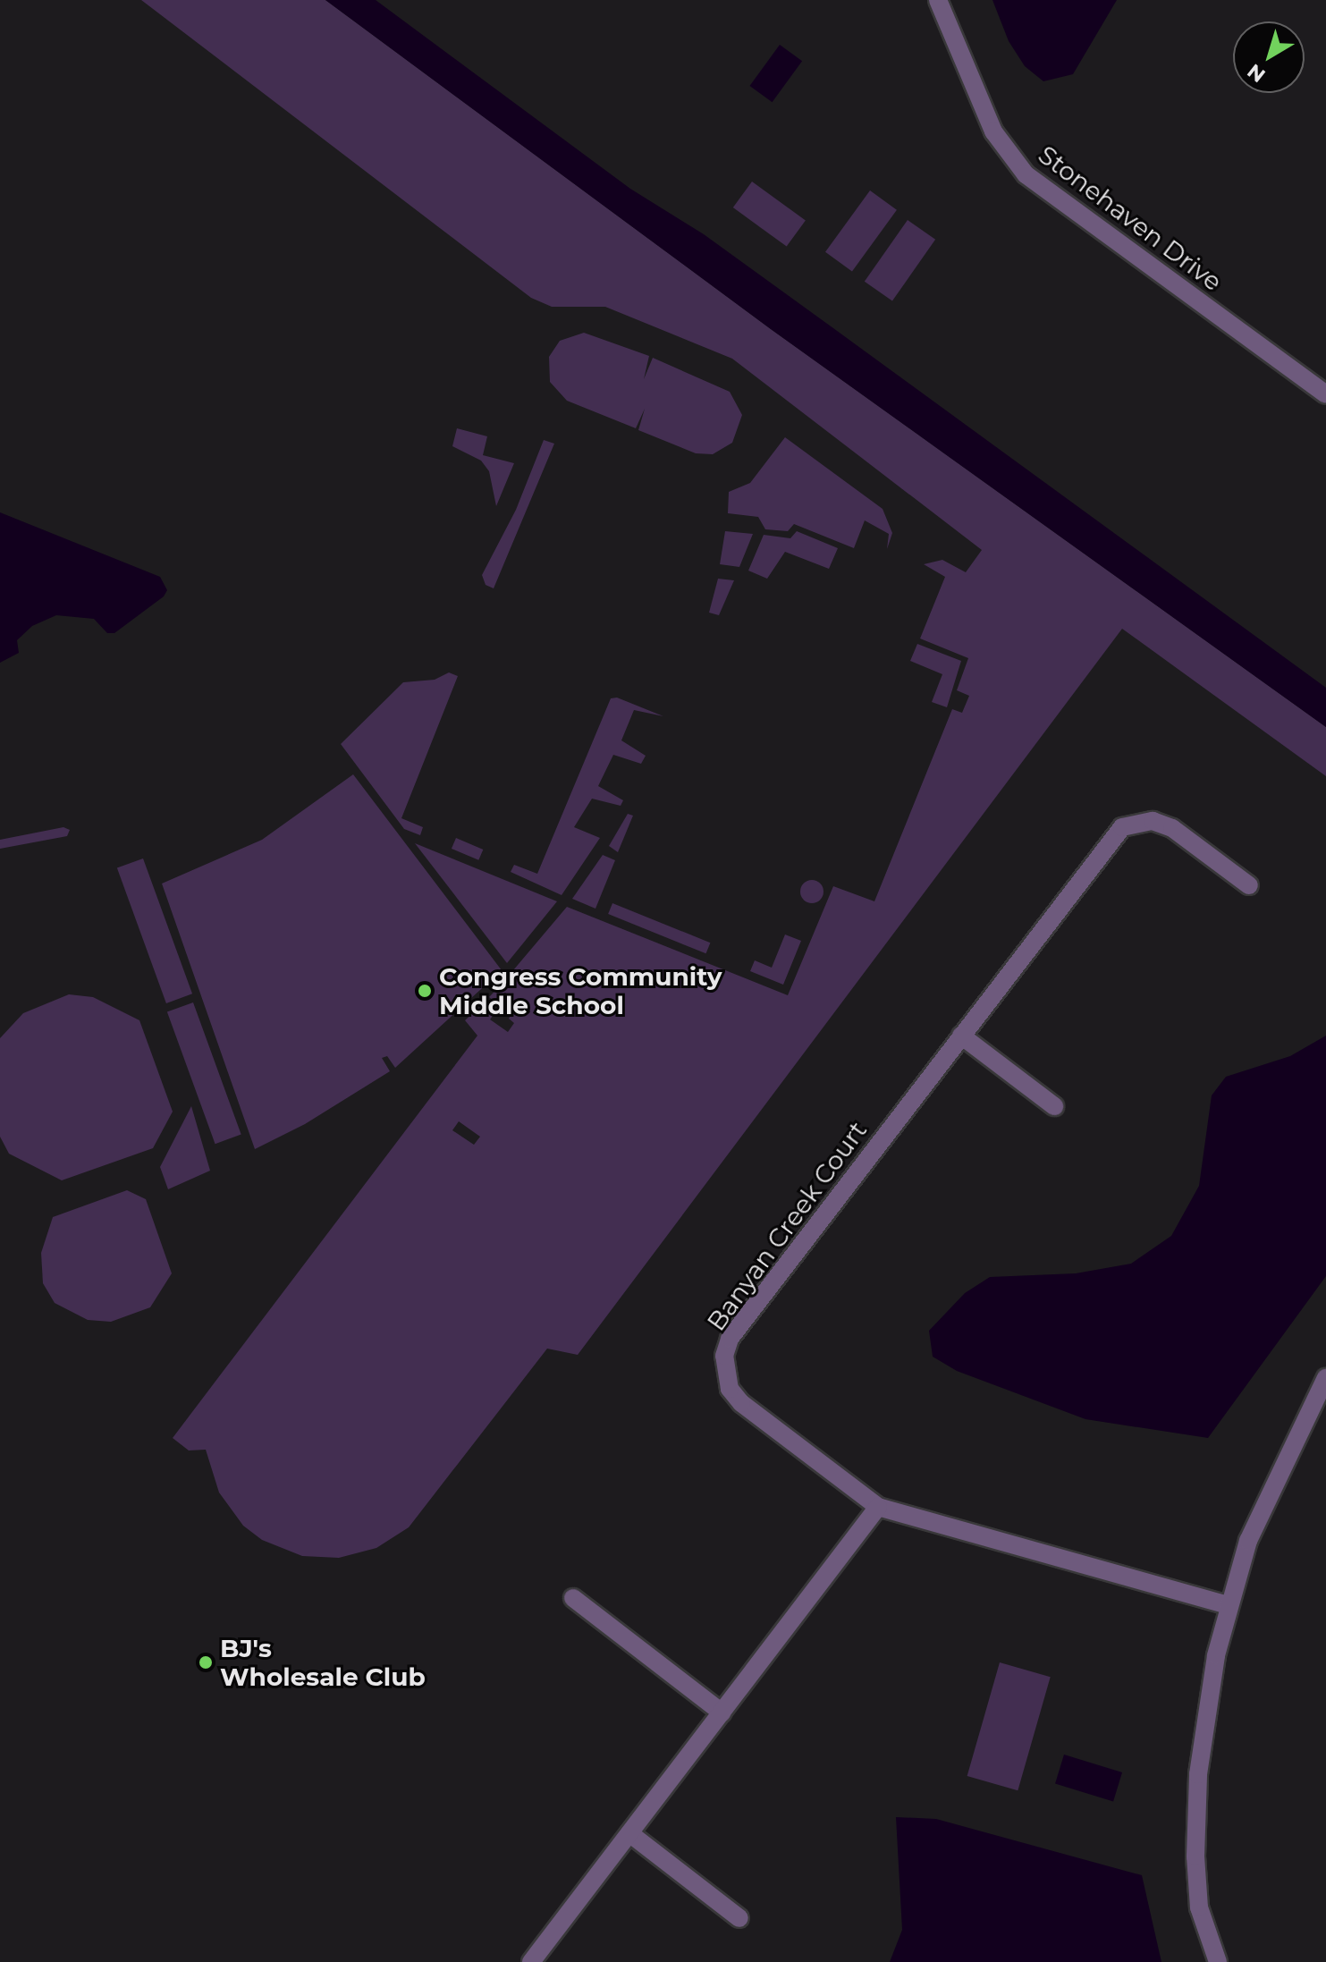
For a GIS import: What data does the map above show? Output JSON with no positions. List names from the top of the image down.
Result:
{
  "streets": {
    "street": ["Stonehaven Drive", "Banyan Creek Court"]
  },
  "places": ["Congress Community Middle School", "BJ's Wholesale Club"],
  "north": "bottom left"
}
